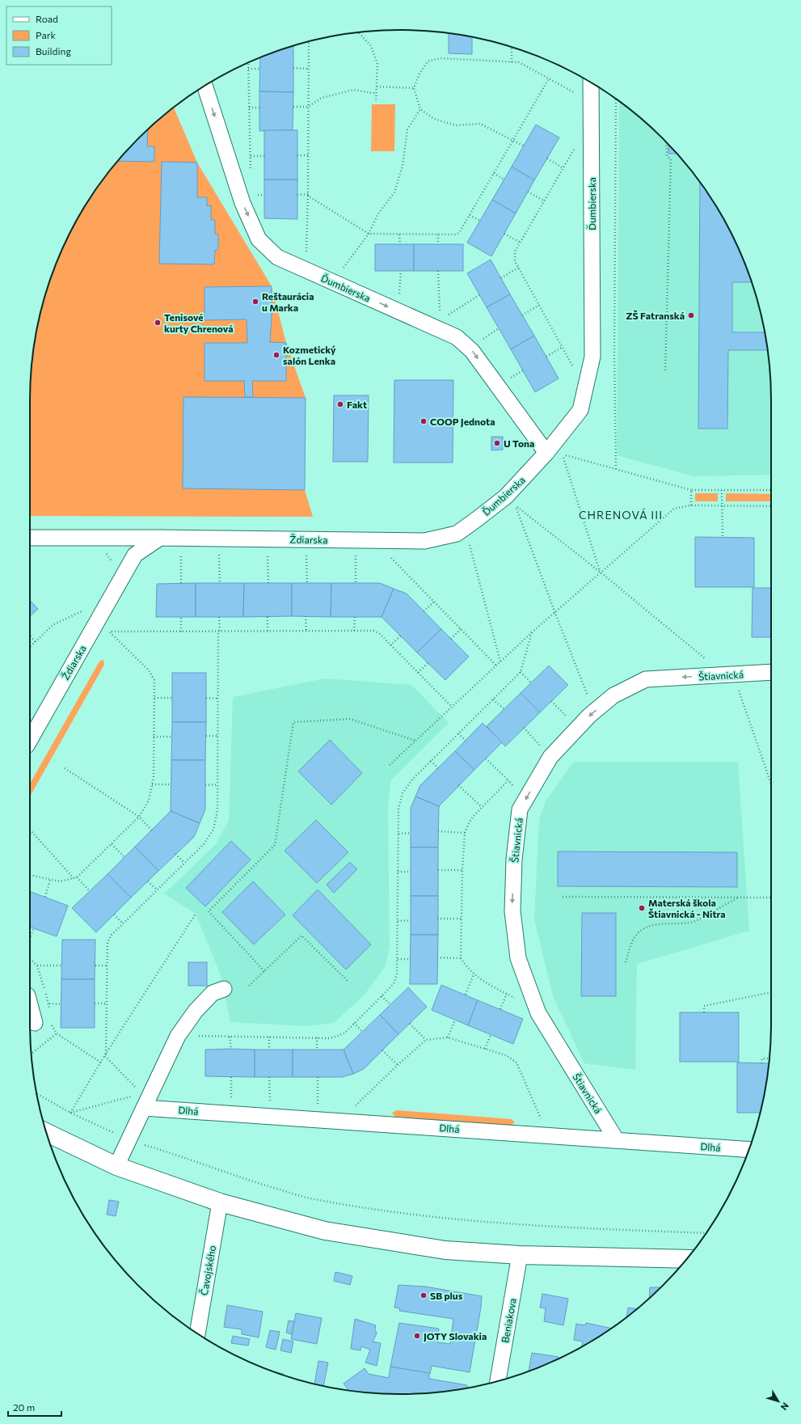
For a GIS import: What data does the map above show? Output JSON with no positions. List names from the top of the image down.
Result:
{
  "streets": {
    "street": [
      "Ďumbierska",
      "Ždiarska",
      "Štiavnická",
      "Dlhá",
      "Čavojského",
      "Beniakova"
    ]
  },
  "crossings": [
    ["Ďumbierska", "Ždiarska"],
    ["Štiavnická", "Dlhá"]
  ],
  "one_way": ["Ďumbierska"],
  "districts": ["CHRENOVÁ III"],
  "places": [
    "Reštaurácia u Marka",
    "ZŠ Fatranská",
    "Tenisové kurty Chrenová",
    "Kozmetický salón Lenka",
    "Fakt",
    "COOP Jednota",
    "U Tona",
    "Materská škola Štiavnická - Nitra",
    "SB plus",
    "JOTY Slovakia"
  ],
  "legend": ["Road", "Park", "Building"],
  "scale_bar": "20 m",
  "north": "bottom right"
}
